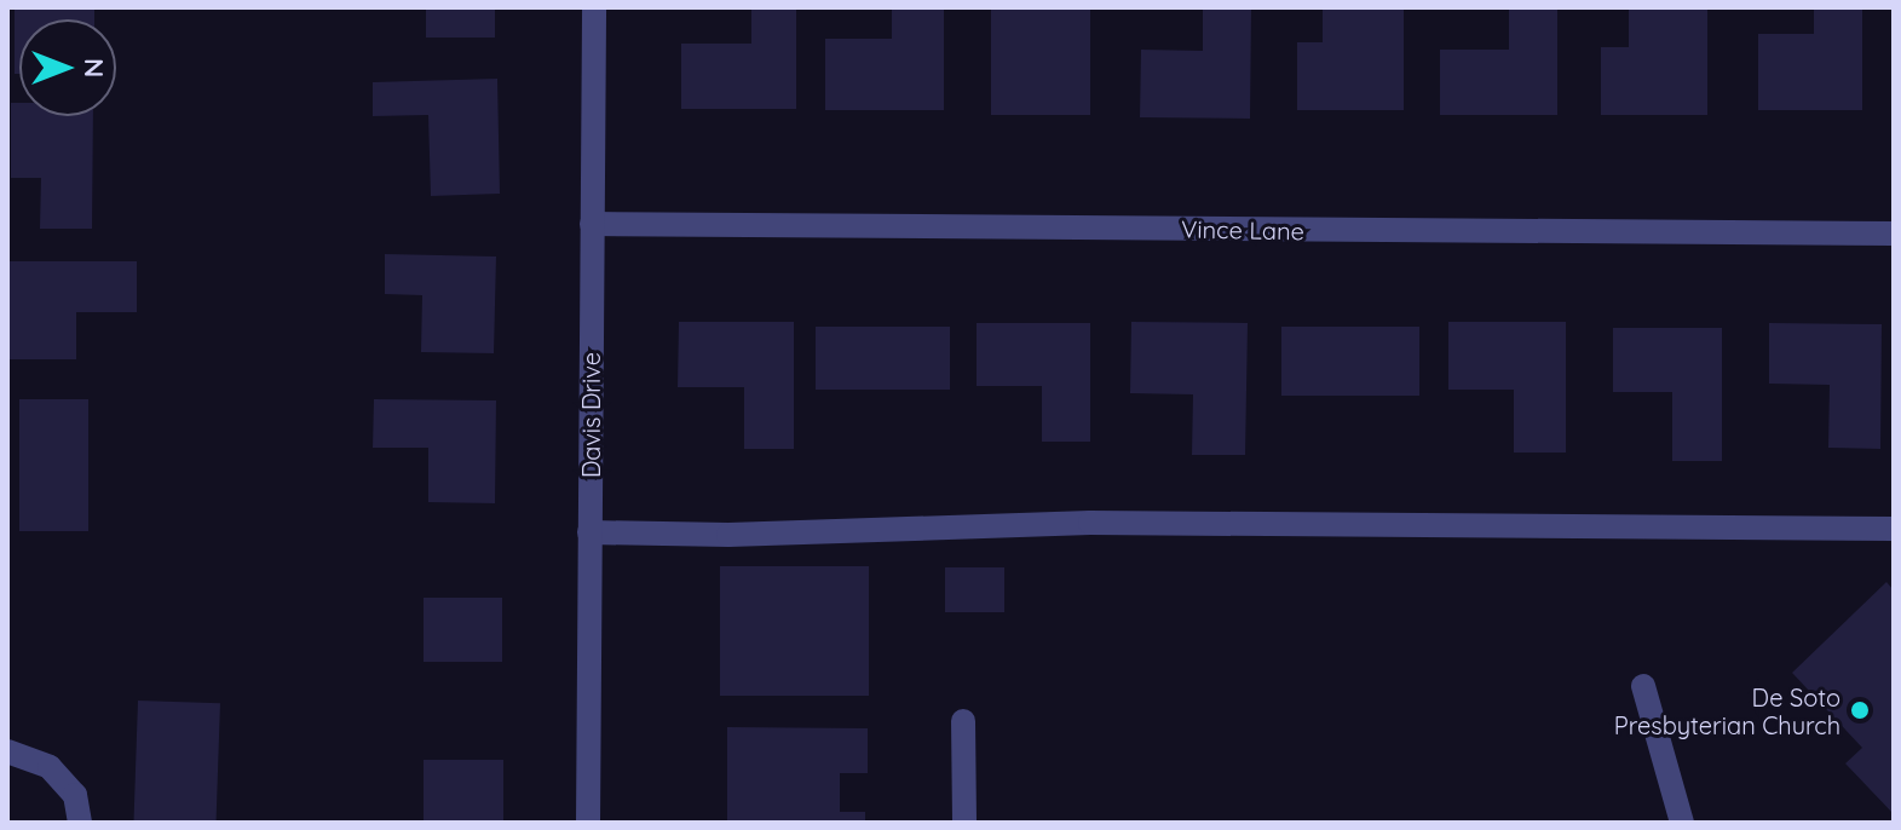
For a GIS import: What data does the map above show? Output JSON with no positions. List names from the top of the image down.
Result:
{
  "streets": {
    "street": ["Vince Lane", "Davis Drive"]
  },
  "crossings": [
    ["Vince Lane", "Davis Drive"]
  ],
  "places": ["De Soto Presbyterian Church"],
  "north": "right"
}
